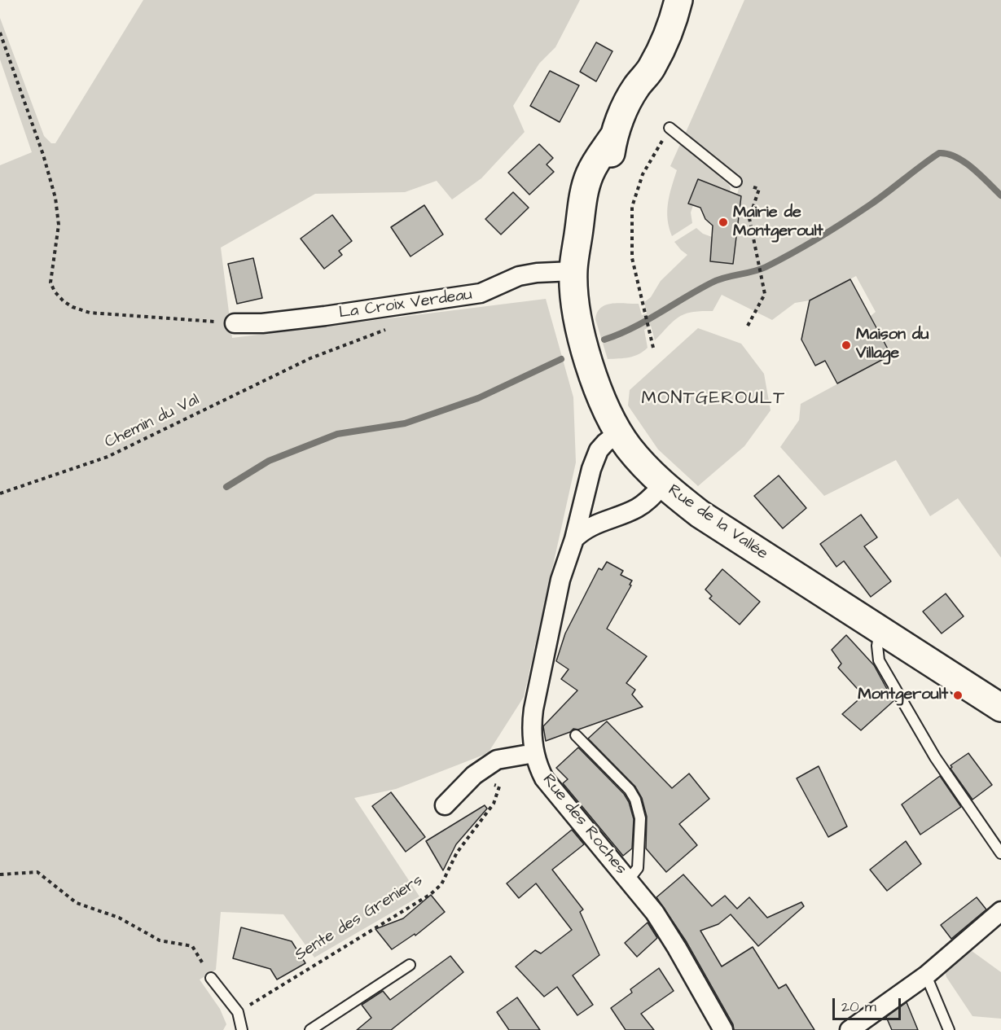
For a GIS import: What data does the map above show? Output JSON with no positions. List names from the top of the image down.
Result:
{
  "streets": {
    "main road": ["Rue de la Vallée"],
    "street": ["La Croix Verdeau", "Rue des Roches"],
    "path": ["Chemin du Val", "Sente des Greniers"]
  },
  "crossings": [
    ["La Croix Verdeau", "Rue de la Vallée"],
    ["Rue de la Vallée", "Rue des Roches"]
  ],
  "districts": ["MONTGEROULT"],
  "places": ["Mairie de Montgeroult", "Maison du Village", "Montgeroult"],
  "scale_bar": "20 m"
}
